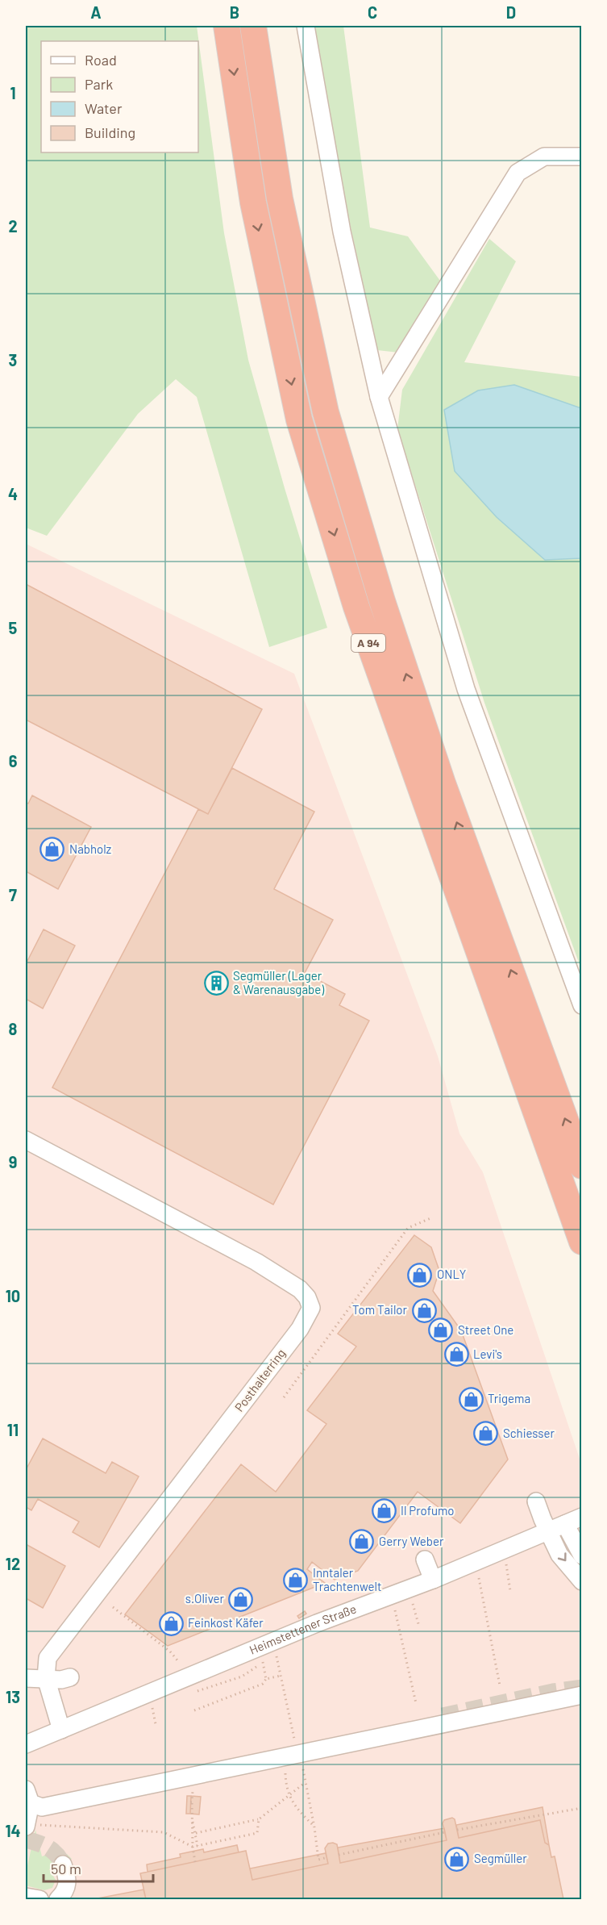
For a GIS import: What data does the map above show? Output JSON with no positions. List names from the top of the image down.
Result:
{
  "streets": {
    "highway": ["A 94"],
    "street": ["Posthalterring", "Heimstettener Straße"]
  },
  "crossings": [
    ["Posthalterring", "Heimstettener Straße"]
  ],
  "places": {
    "shop": [
      "Nabholz",
      "ONLY",
      "Tom Tailor",
      "Street One",
      "Levi's",
      "Trigema",
      "Schiesser",
      "Il Profumo",
      "Gerry Weber",
      "Inntaler Trachtenwelt",
      "s.Oliver",
      "Feinkost Käfer",
      "Segmüller"
    ],
    "building": ["Segmüller (Lager & Warenausgabe)"]
  },
  "legend": [
    "Road",
    "Park",
    "Water",
    "Building"
  ],
  "scale_bar": "50 m",
  "grid": {
    "columns": [
      "A",
      "B",
      "C",
      "D"
    ],
    "rows": [
      "1",
      "2",
      "3",
      "4",
      "5",
      "6",
      "7",
      "8",
      "9",
      "10",
      "11",
      "12",
      "13",
      "14"
    ]
  }
}
